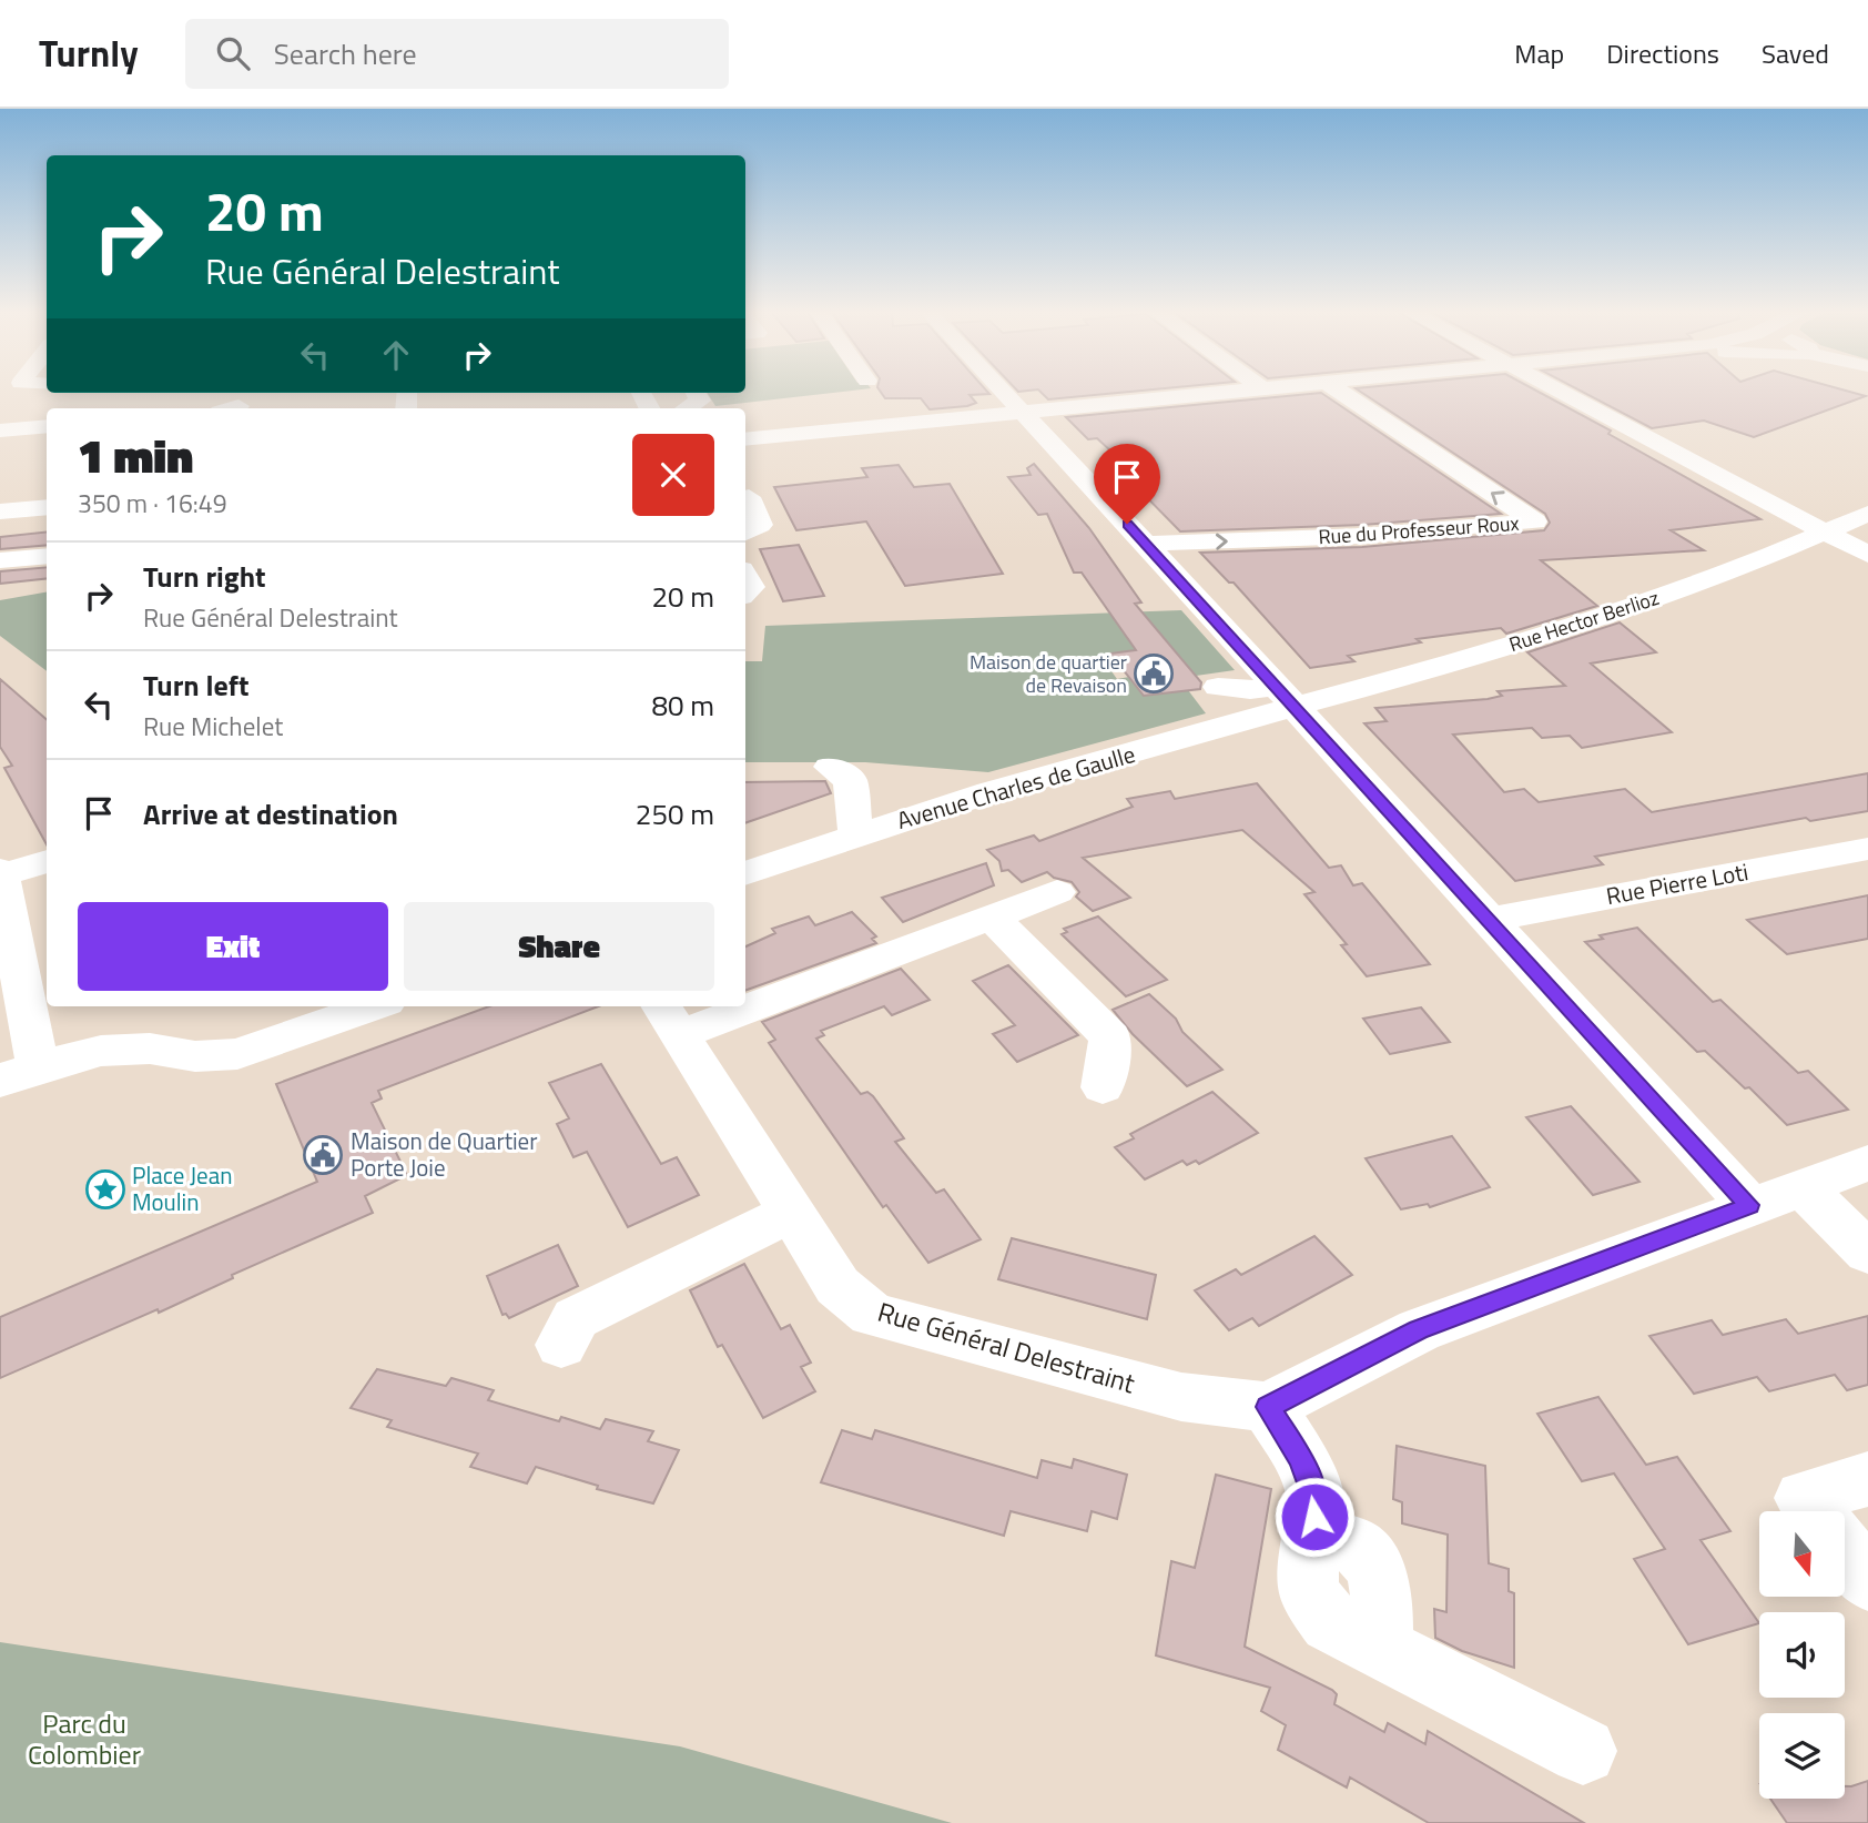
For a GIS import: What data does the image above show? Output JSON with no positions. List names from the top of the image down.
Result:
{
  "streets": {
    "street": [
      "Rue du Professeur Roux",
      "Rue Hector Berlioz",
      "Avenue Charles de Gaulle",
      "Rue Pierre Loti",
      "Rue Général Delestraint"
    ]
  },
  "crossings": [
    ["Rue Hector Berlioz", "Avenue Charles de Gaulle"]
  ],
  "parks": ["Parc du Colombier"],
  "places": {
    "public building": ["Maison de quartier de Revaison", "Maison de Quartier Porte Joie"],
    "place": ["Place Jean Moulin"]
  },
  "north": "bottom",
  "page": {
    "header": "Turnly",
    "search": "Search here",
    "nav": ["Map", "Directions", "Saved"],
    "turn": ["20 m", "Rue Général Delestraint"],
    "heading": ["1 min", "350 m · 16:49"],
    "list": [
      {
        "name": "Turn right",
        "note": "Rue Général Delestraint",
        "value": "20 m"
      },
      {
        "name": "Turn left",
        "note": "Rue Michelet",
        "value": "80 m"
      },
      {
        "name": "Arrive at destination",
        "value": "250 m"
      }
    ],
    "buttons": ["Exit", "Share"]
  }
}
